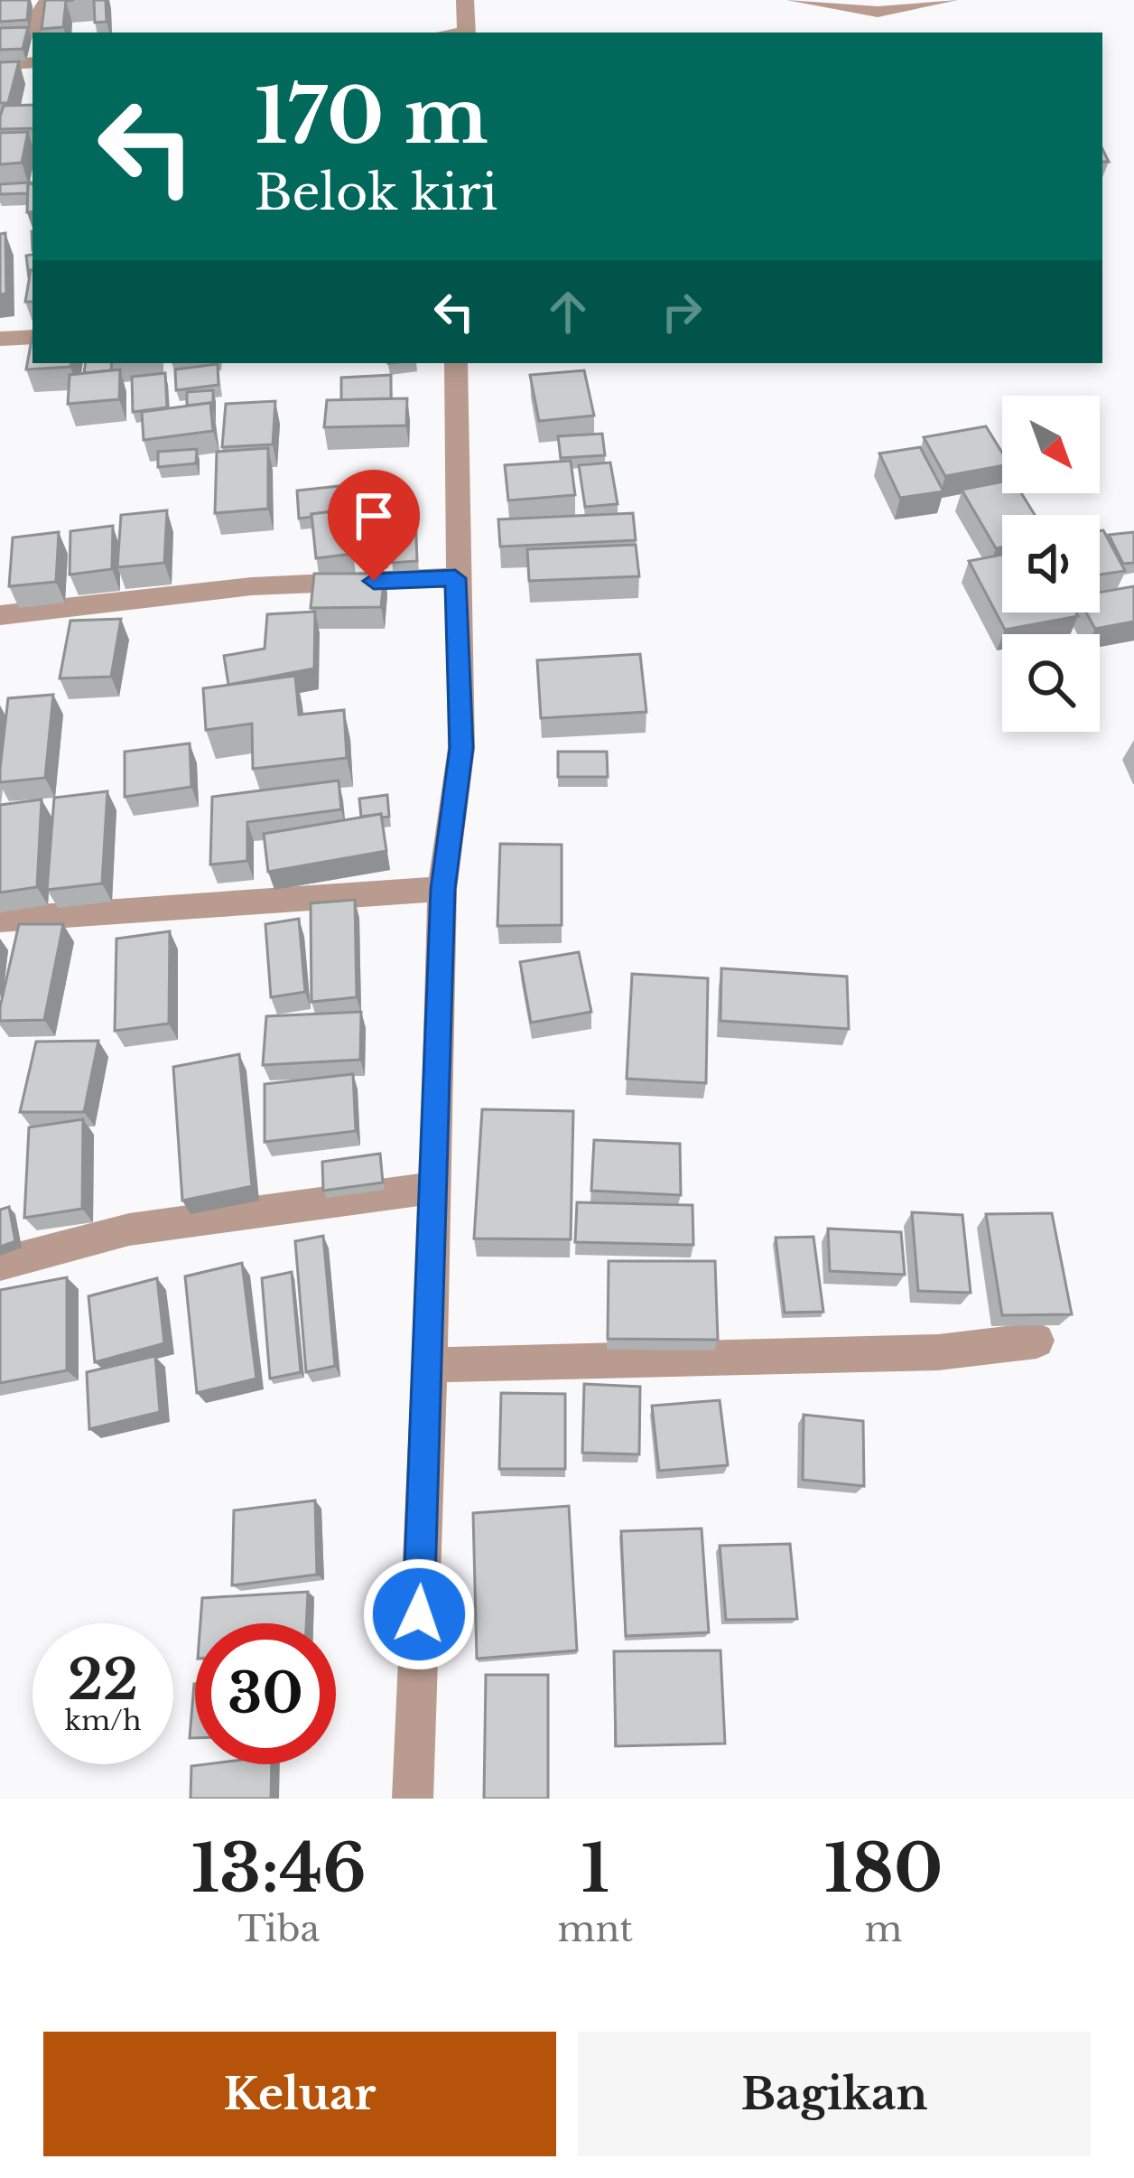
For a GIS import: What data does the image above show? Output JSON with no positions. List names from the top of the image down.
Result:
{
  "north": "bottom right",
  "page": {
    "turn": ["170 m", "Belok kiri"],
    "speed": "22 km/h",
    "limit": "30",
    "eta": [
      "13:46",
      "Tiba",
      "1",
      "mnt",
      "180",
      "m"
    ],
    "buttons": ["Keluar", "Bagikan"]
  }
}
